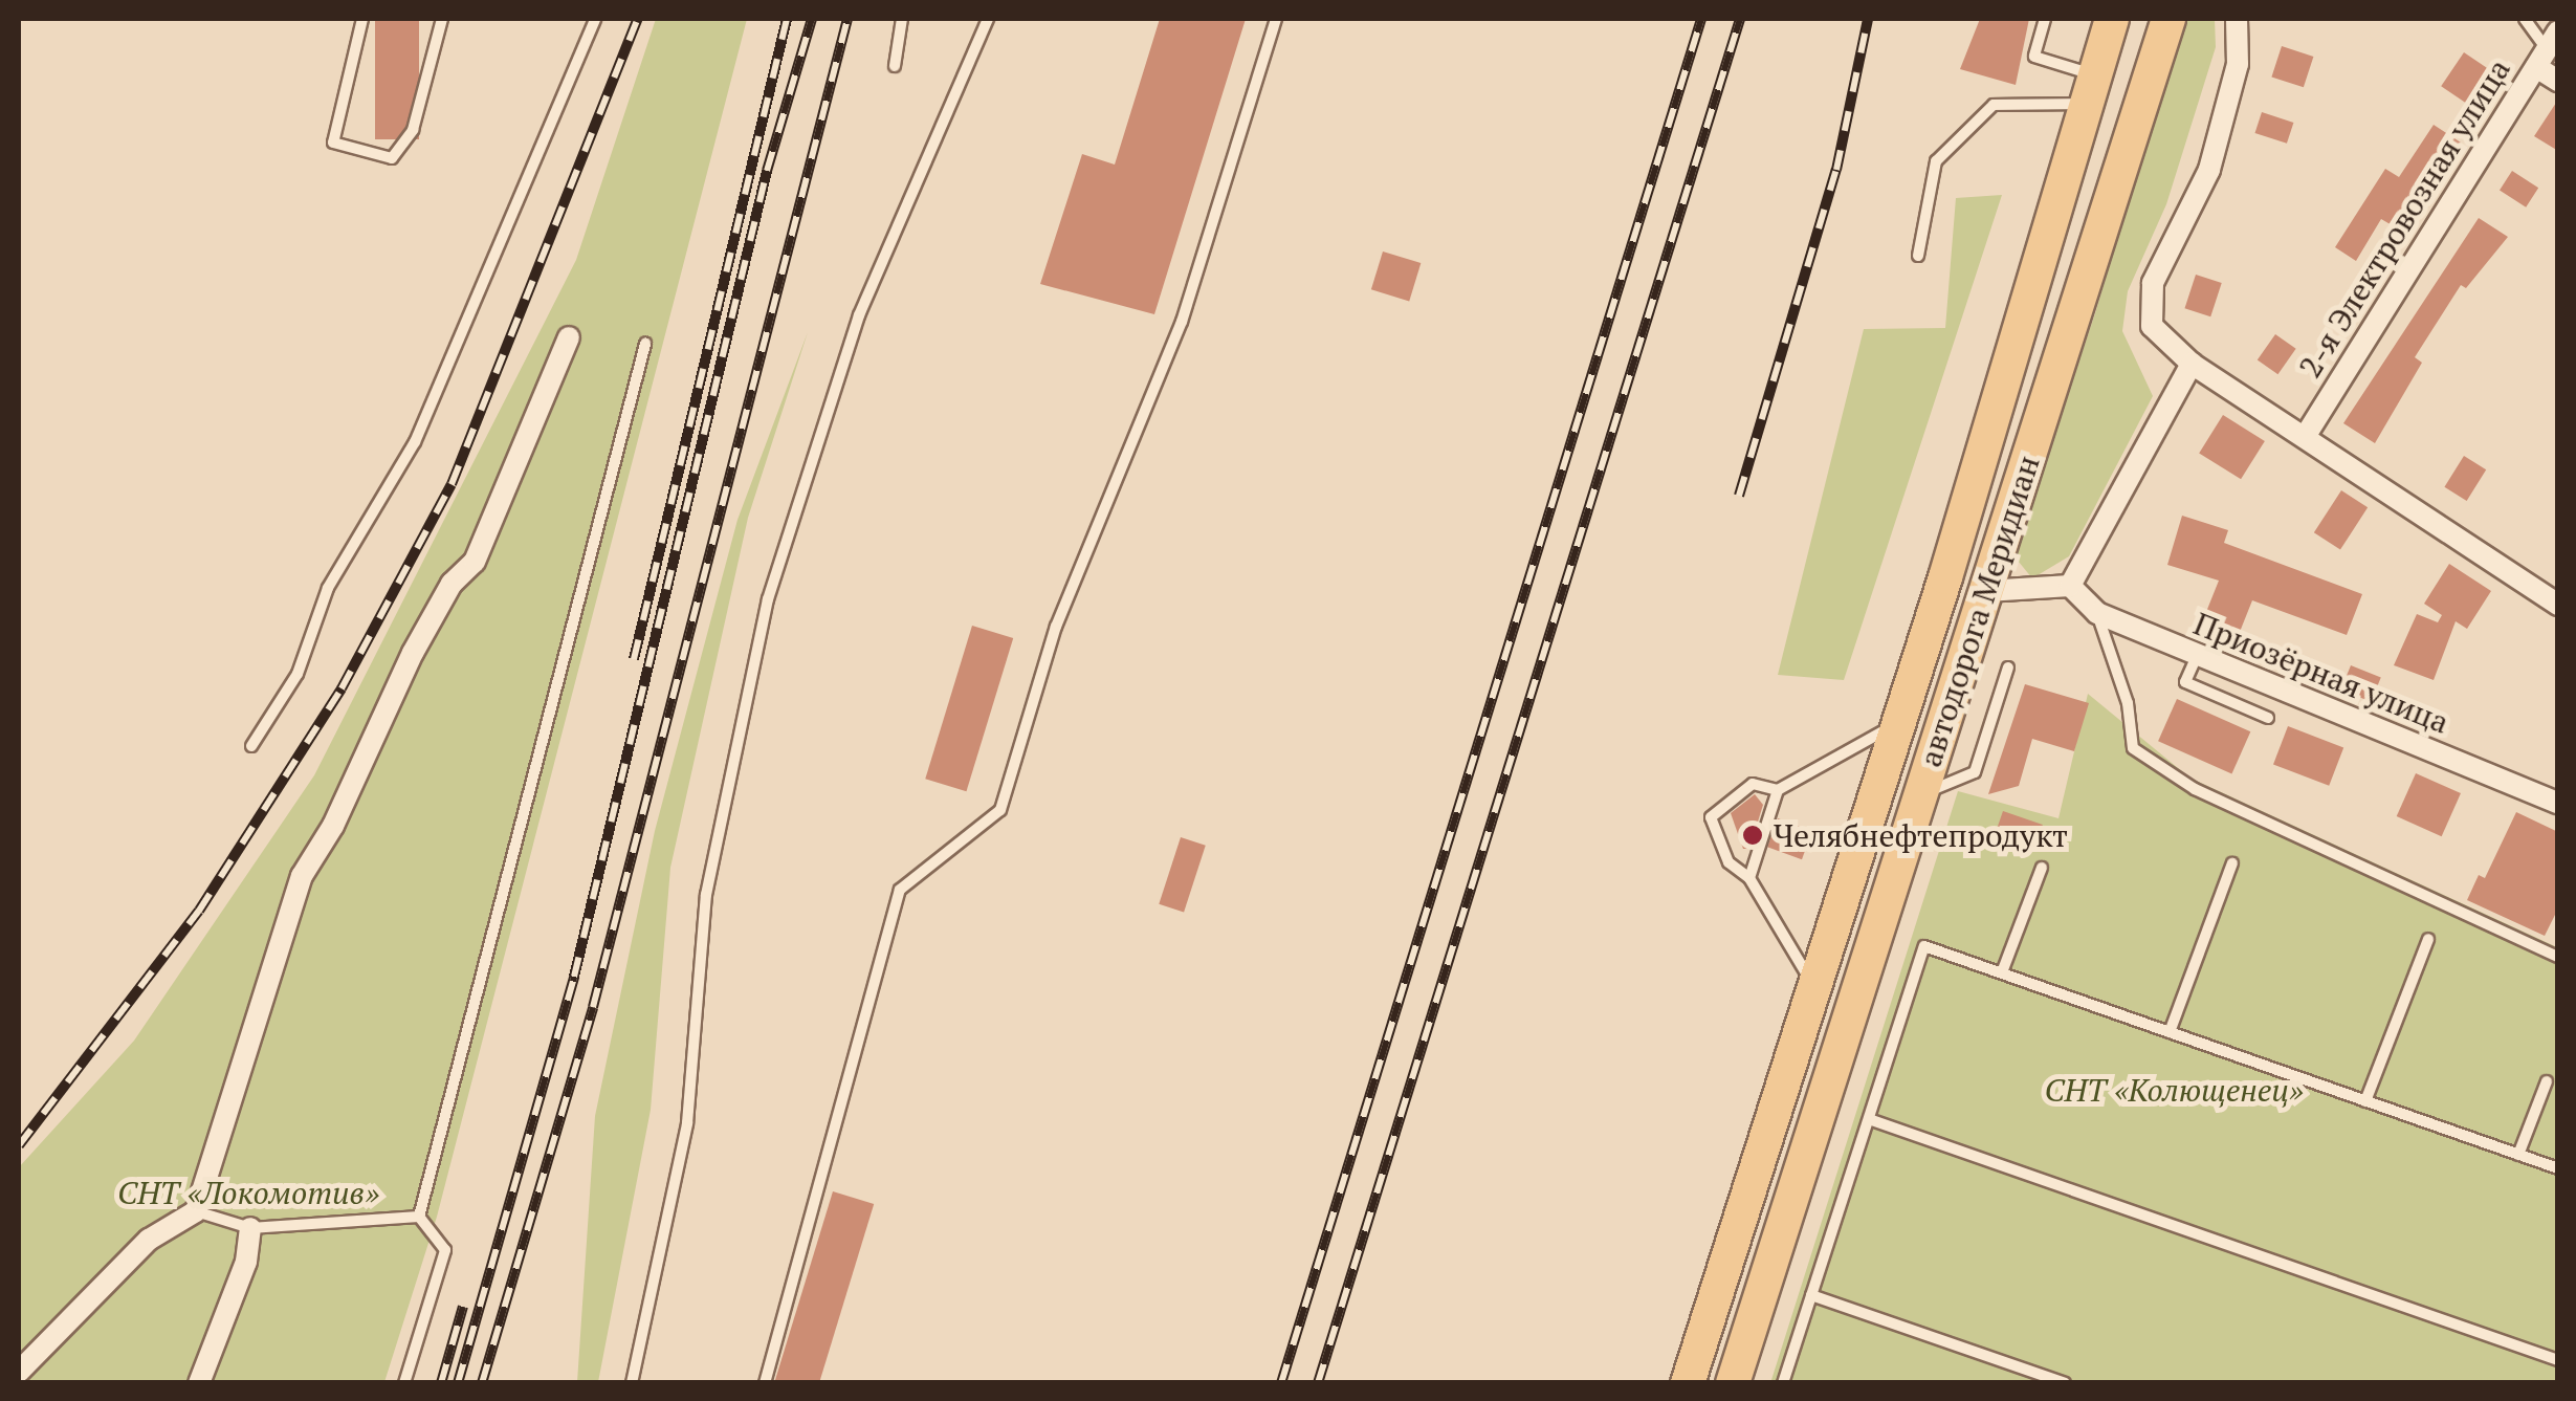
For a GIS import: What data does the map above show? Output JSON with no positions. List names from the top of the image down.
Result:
{
  "streets": {
    "main road": ["автодорога Меридиан"],
    "street": ["2-я Электровозная улица", "Приозёрная улица"]
  },
  "parks": ["СНТ «Колющенец»", "СНТ «Локомотив»"],
  "places": ["Челябнефтепродукт"]
}
